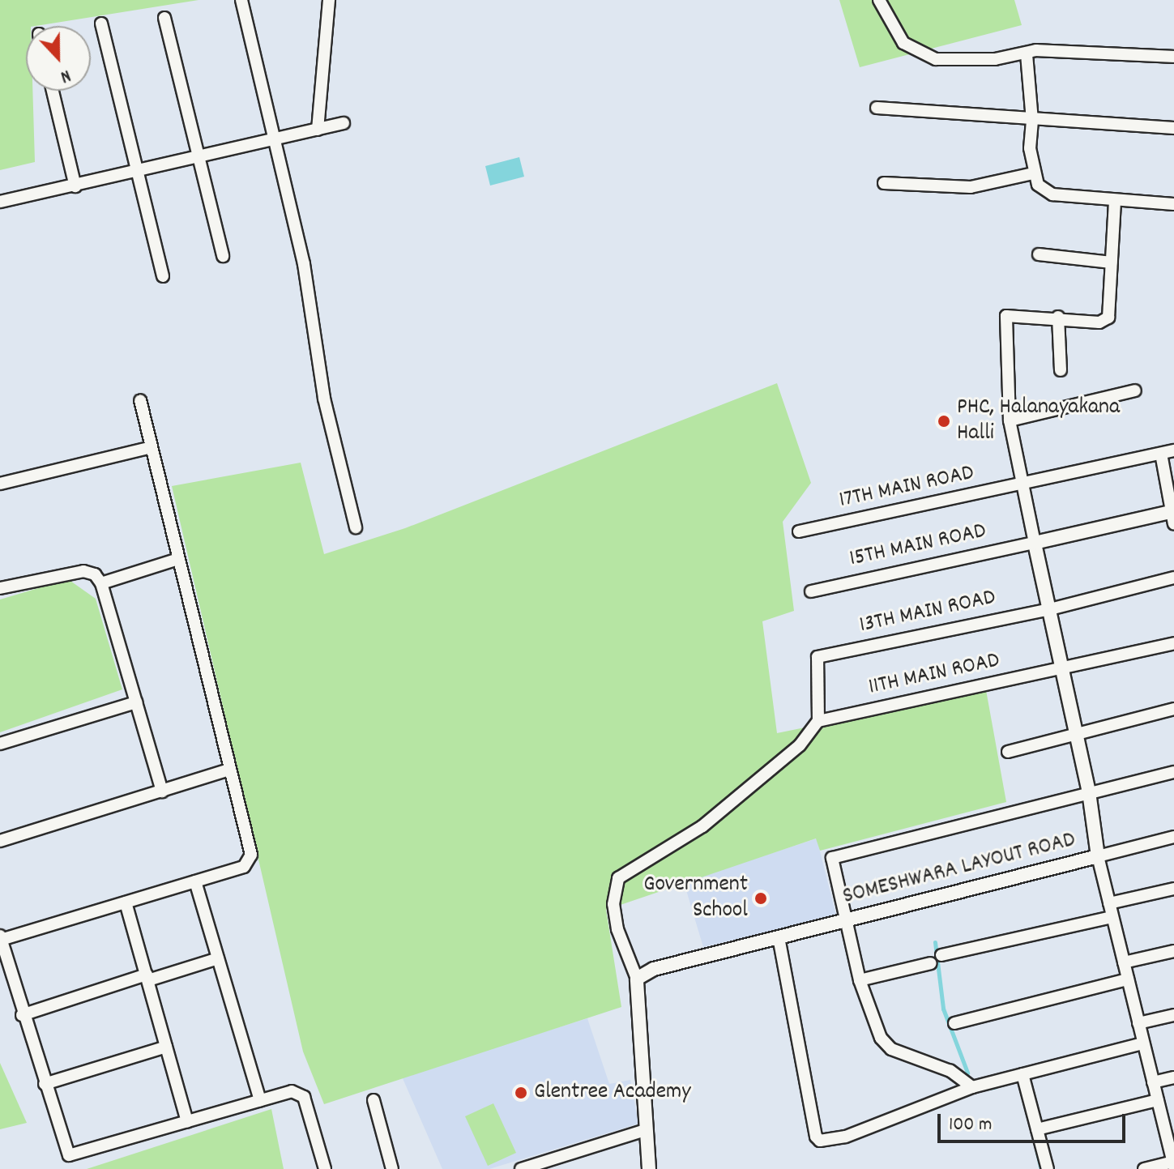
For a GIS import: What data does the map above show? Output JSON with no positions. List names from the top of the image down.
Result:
{
  "streets": {
    "street": [
      "17TH MAIN ROAD",
      "15TH MAIN ROAD",
      "13TH MAIN ROAD",
      "11TH MAIN ROAD",
      "SOMESHWARA LAYOUT ROAD"
    ]
  },
  "crossings": [
    ["17TH MAIN ROAD", "SOMESHWARA LAYOUT ROAD"],
    ["15TH MAIN ROAD", "SOMESHWARA LAYOUT ROAD"],
    ["13TH MAIN ROAD", "11TH MAIN ROAD"],
    ["13TH MAIN ROAD", "SOMESHWARA LAYOUT ROAD"],
    ["11TH MAIN ROAD", "SOMESHWARA LAYOUT ROAD"]
  ],
  "places": ["PHC, Halanayakana Halli", "Government School", "Glentree Academy"],
  "scale_bar": "100 m",
  "north": "bottom"
}
